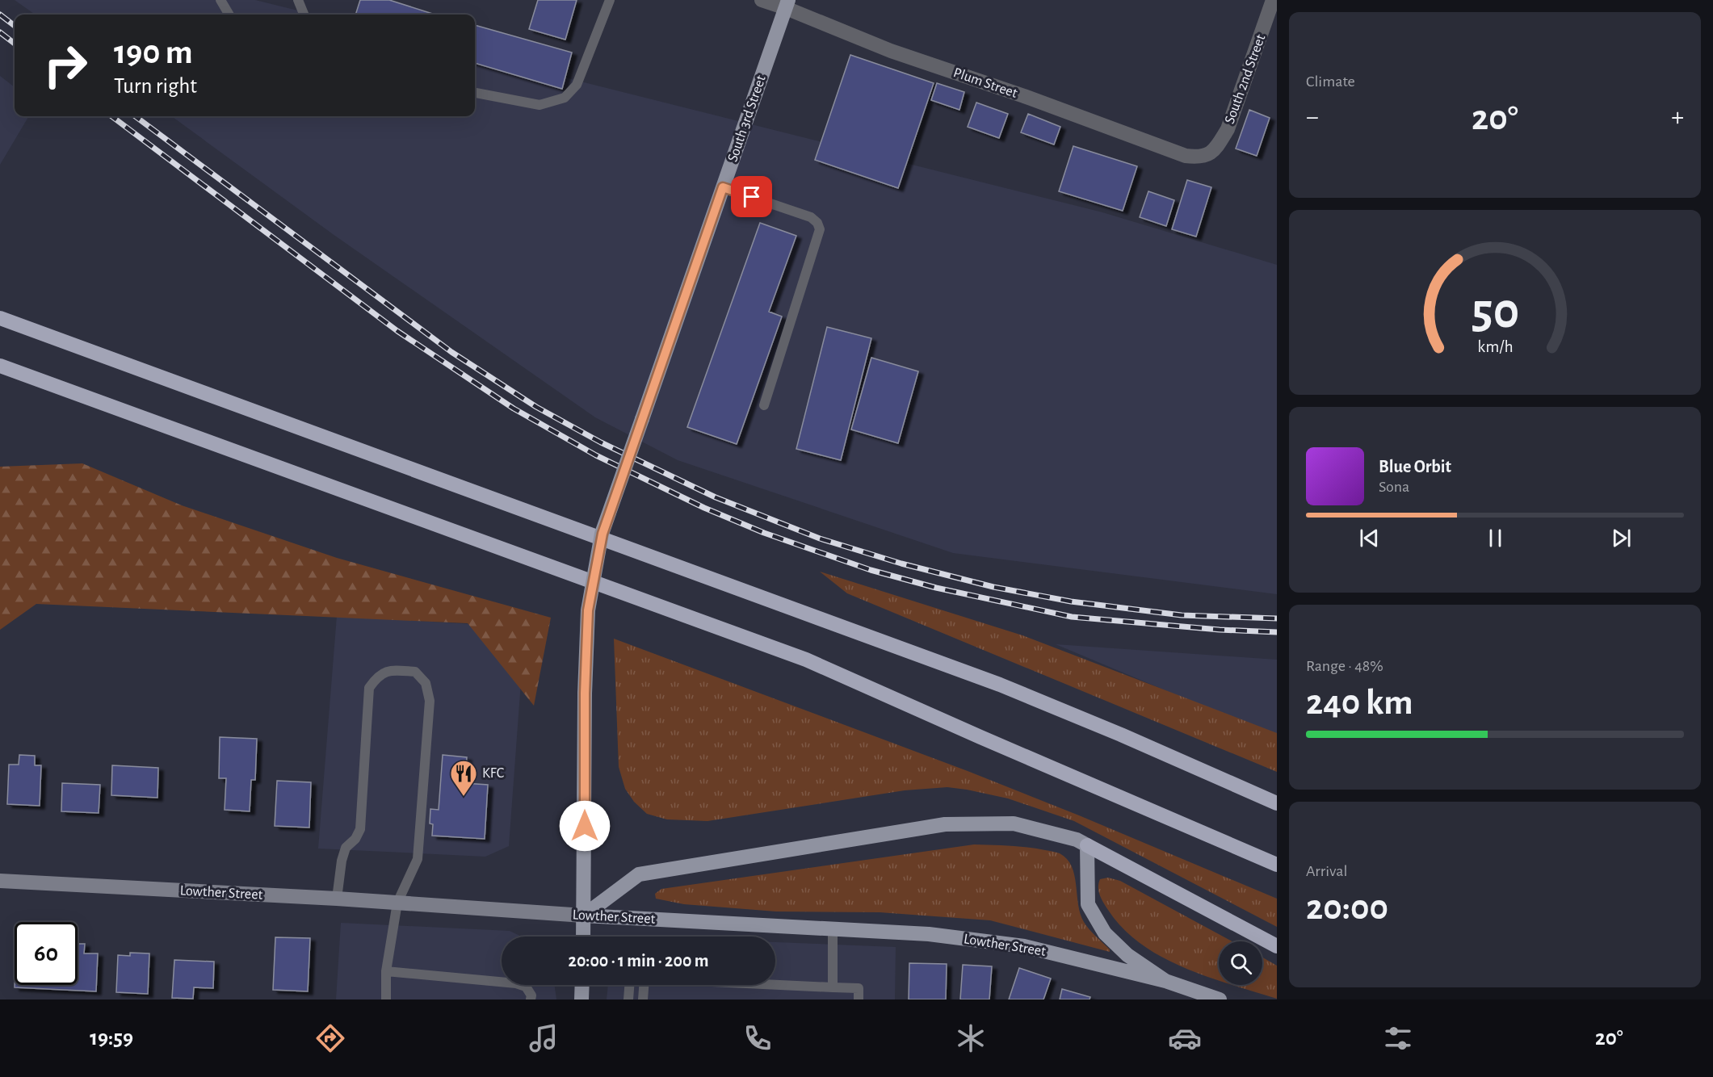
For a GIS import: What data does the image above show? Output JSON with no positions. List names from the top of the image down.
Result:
{
  "streets": {
    "main road": ["South 3rd Street", "Lowther Street"],
    "street": ["South 2nd Street", "Plum Street"]
  },
  "crossings": [
    ["South 2nd Street", "Plum Street"],
    ["Plum Street", "South 3rd Street"],
    ["South 3rd Street", "Lowther Street"]
  ],
  "places": {
    "restaurant": ["KFC"]
  },
  "page": {
    "tile": [
      "Climate",
      ["Range · 48%", "240 km"],
      ["Arrival", "20:00"]
    ],
    "turn": ["190 m", "Turn right"],
    "heat": ["−", "20°", "+"],
    "song": ["Blue Orbit", "Sona"],
    "limit": "60",
    "trip": "20:00 · 1 min · 200 m",
    "tabs": ["19:59", "20°"],
    "gauge": ["50", "km/h"]
  }
}
